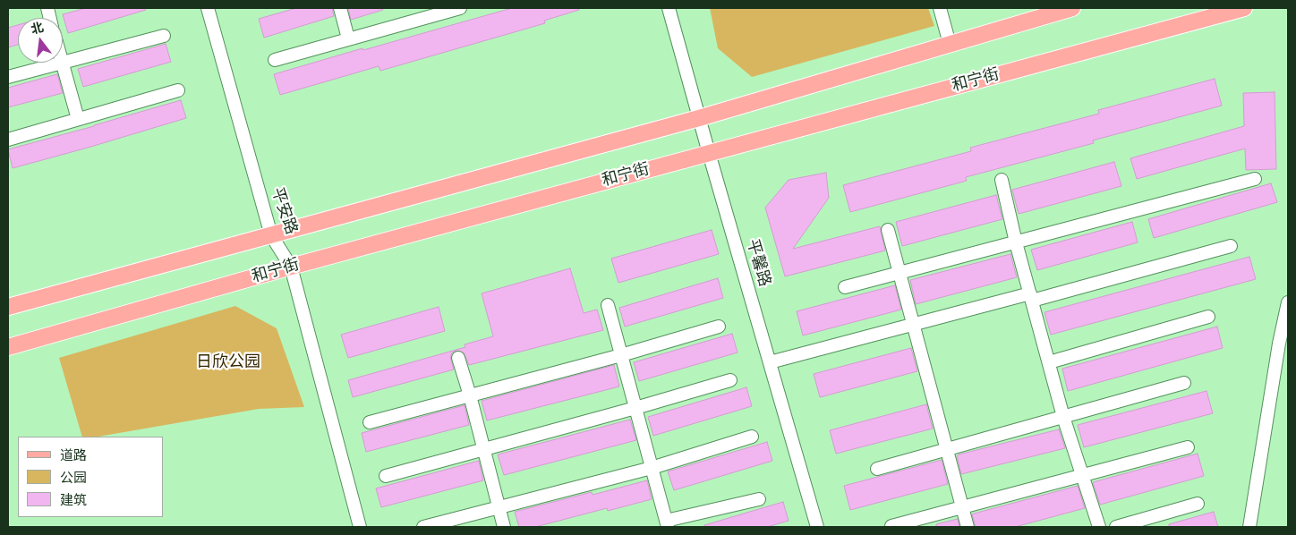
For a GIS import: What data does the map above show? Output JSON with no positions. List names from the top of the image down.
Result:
{
  "streets": {
    "main road": ["和宁街"],
    "street": ["平安路", "平馨路"]
  },
  "crossings": [
    ["和宁街", "平安路"],
    ["和宁街", "平馨路"]
  ],
  "parks": ["日欣公园"],
  "legend": ["道路", "公园", "建筑"],
  "north": "top"
}
